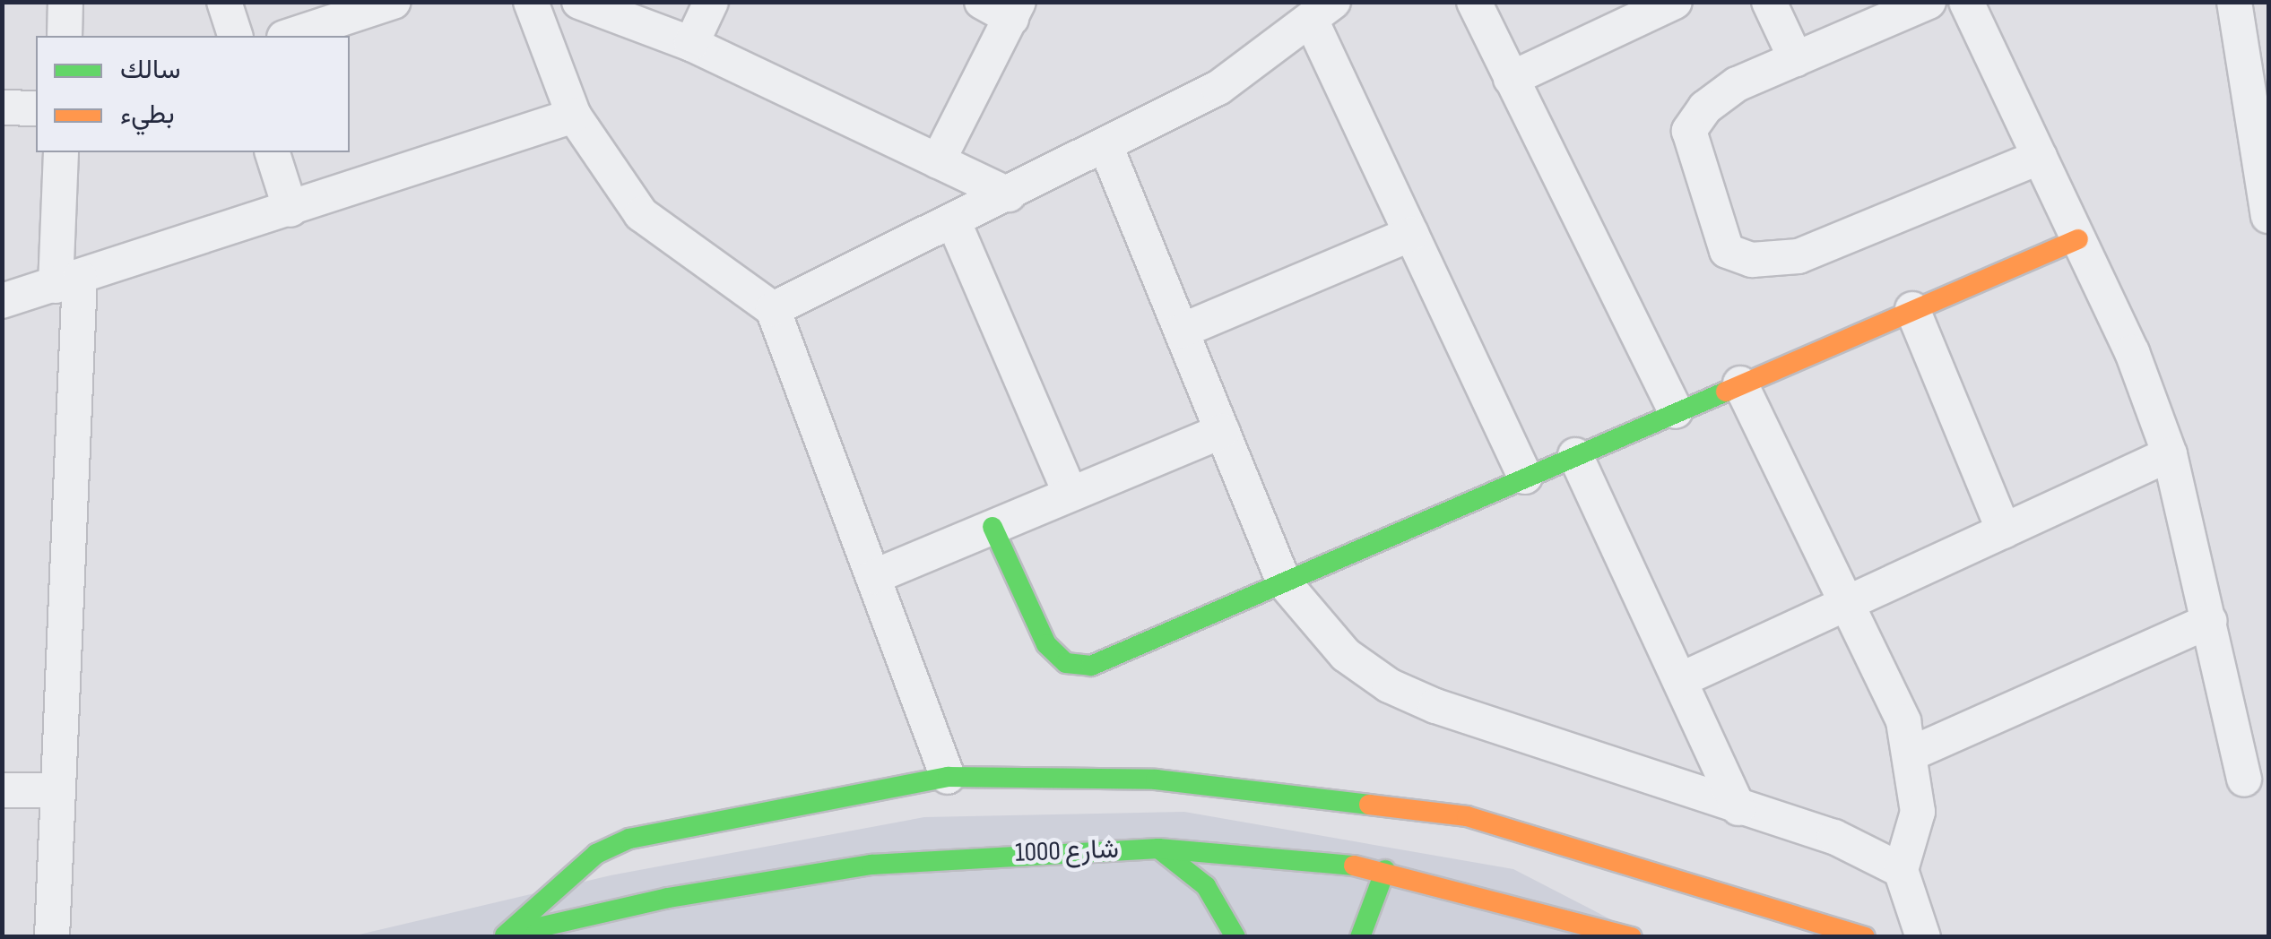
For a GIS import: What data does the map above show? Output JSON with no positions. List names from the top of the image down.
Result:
{
  "streets": {
    "street": ["شارع 1000"]
  },
  "legend": ["سالك", "بطيء"]
}
